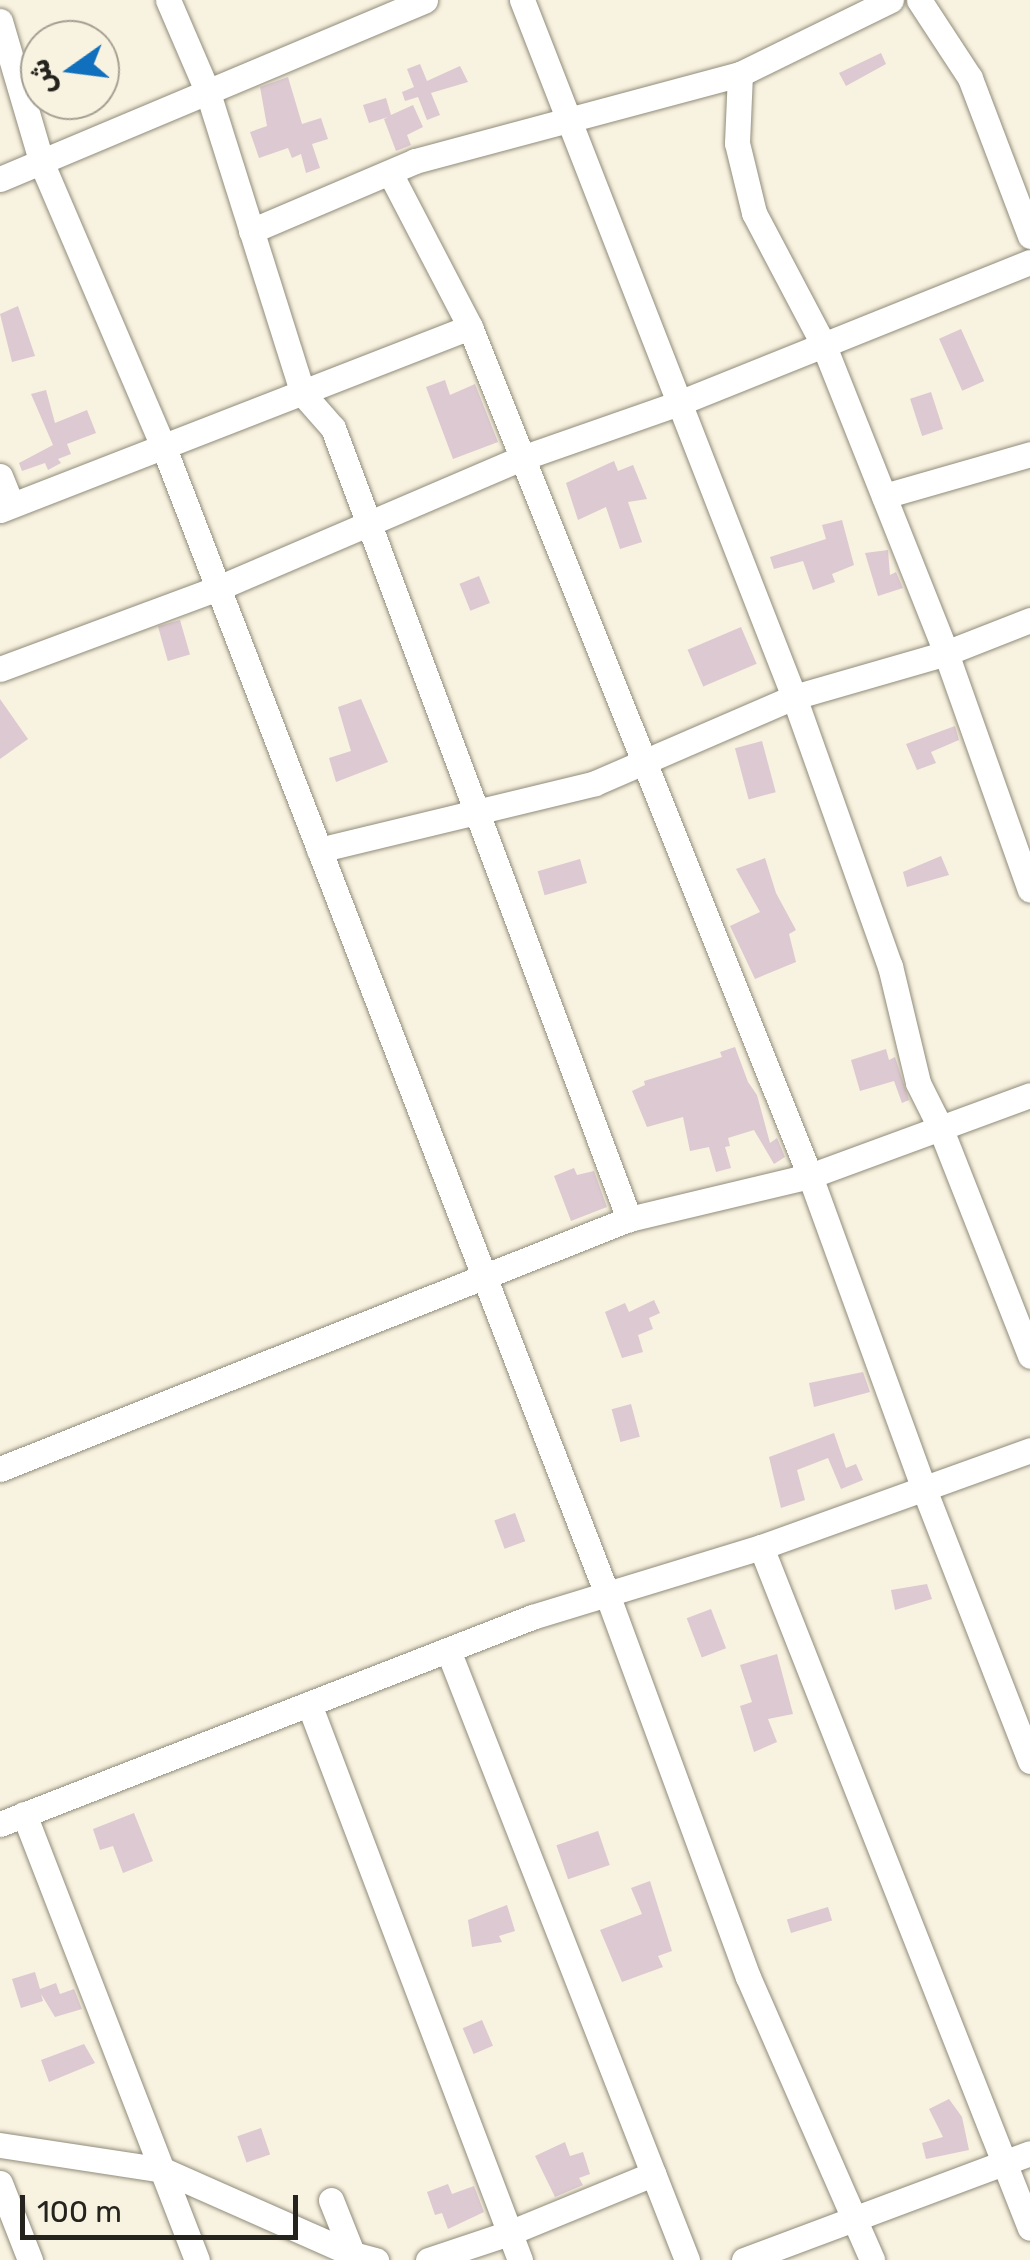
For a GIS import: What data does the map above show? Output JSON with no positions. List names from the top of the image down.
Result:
{
  "scale_bar": "100 m",
  "north": "left"
}
